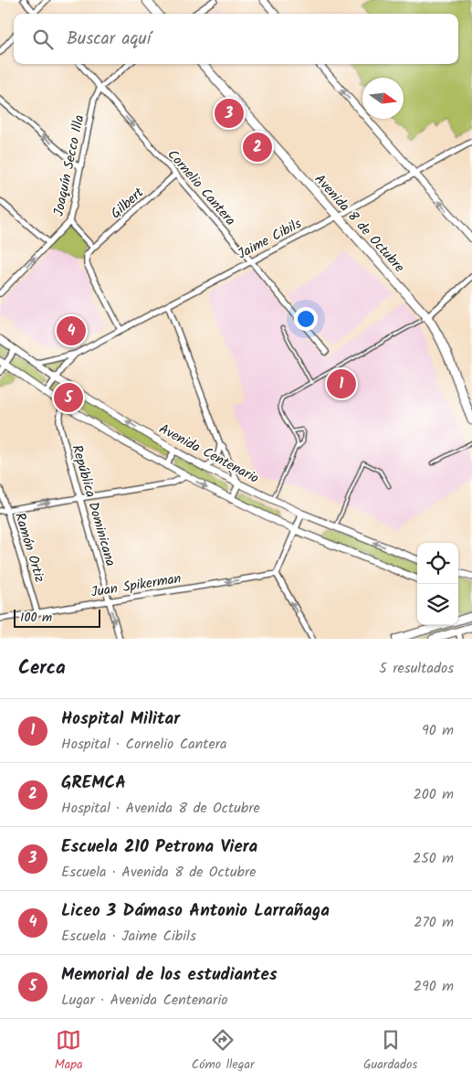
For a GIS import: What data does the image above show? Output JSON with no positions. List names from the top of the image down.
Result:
{
  "streets": {
    "main road": ["Avenida 8 de Octubre"],
    "street": [
      "Joaquín Secco Illa",
      "Cornelio Cantera",
      "Gilbert",
      "Jaime Cibils",
      "Avenida Centenario",
      "República Dominicana",
      "Ramón Ortiz",
      "Juan Spikerman"
    ]
  },
  "crossings": [
    ["Joaquín Secco Illa", "Cornelio Cantera"],
    ["Cornelio Cantera", "Gilbert"],
    ["Cornelio Cantera", "Jaime Cibils"],
    ["Avenida 8 de Octubre", "Jaime Cibils"],
    ["Jaime Cibils", "Avenida Centenario"],
    ["República Dominicana", "Juan Spikerman"],
    ["Ramón Ortiz", "Juan Spikerman"]
  ],
  "one_way": ["Juan Spikerman"],
  "scale_bar": "100 m",
  "north": "right",
  "page": {
    "search": "Buscar aquí",
    "pins": [
      "3",
      "2",
      "4",
      "1",
      "5"
    ],
    "scale": "100 m",
    "heading": ["Cerca", "5 resultados"],
    "list": [
      {
        "mark": "1",
        "name": "Hospital Militar",
        "note": "Hospital · Cornelio Cantera",
        "value": "90 m"
      },
      {
        "mark": "2",
        "name": "GREMCA",
        "note": "Hospital · Avenida 8 de Octubre",
        "value": "200 m"
      },
      {
        "mark": "3",
        "name": "Escuela 210 Petrona Viera",
        "note": "Escuela · Avenida 8 de Octubre",
        "value": "250 m"
      },
      {
        "mark": "4",
        "name": "Liceo 3 Dámaso Antonio Larrañaga",
        "note": "Escuela · Jaime Cibils",
        "value": "270 m"
      },
      {
        "mark": "5",
        "name": "Memorial de los estudiantes",
        "note": "Lugar · Avenida Centenario",
        "value": "290 m"
      }
    ],
    "nav": ["Mapa", "Cómo llegar", "Guardados"]
  }
}
